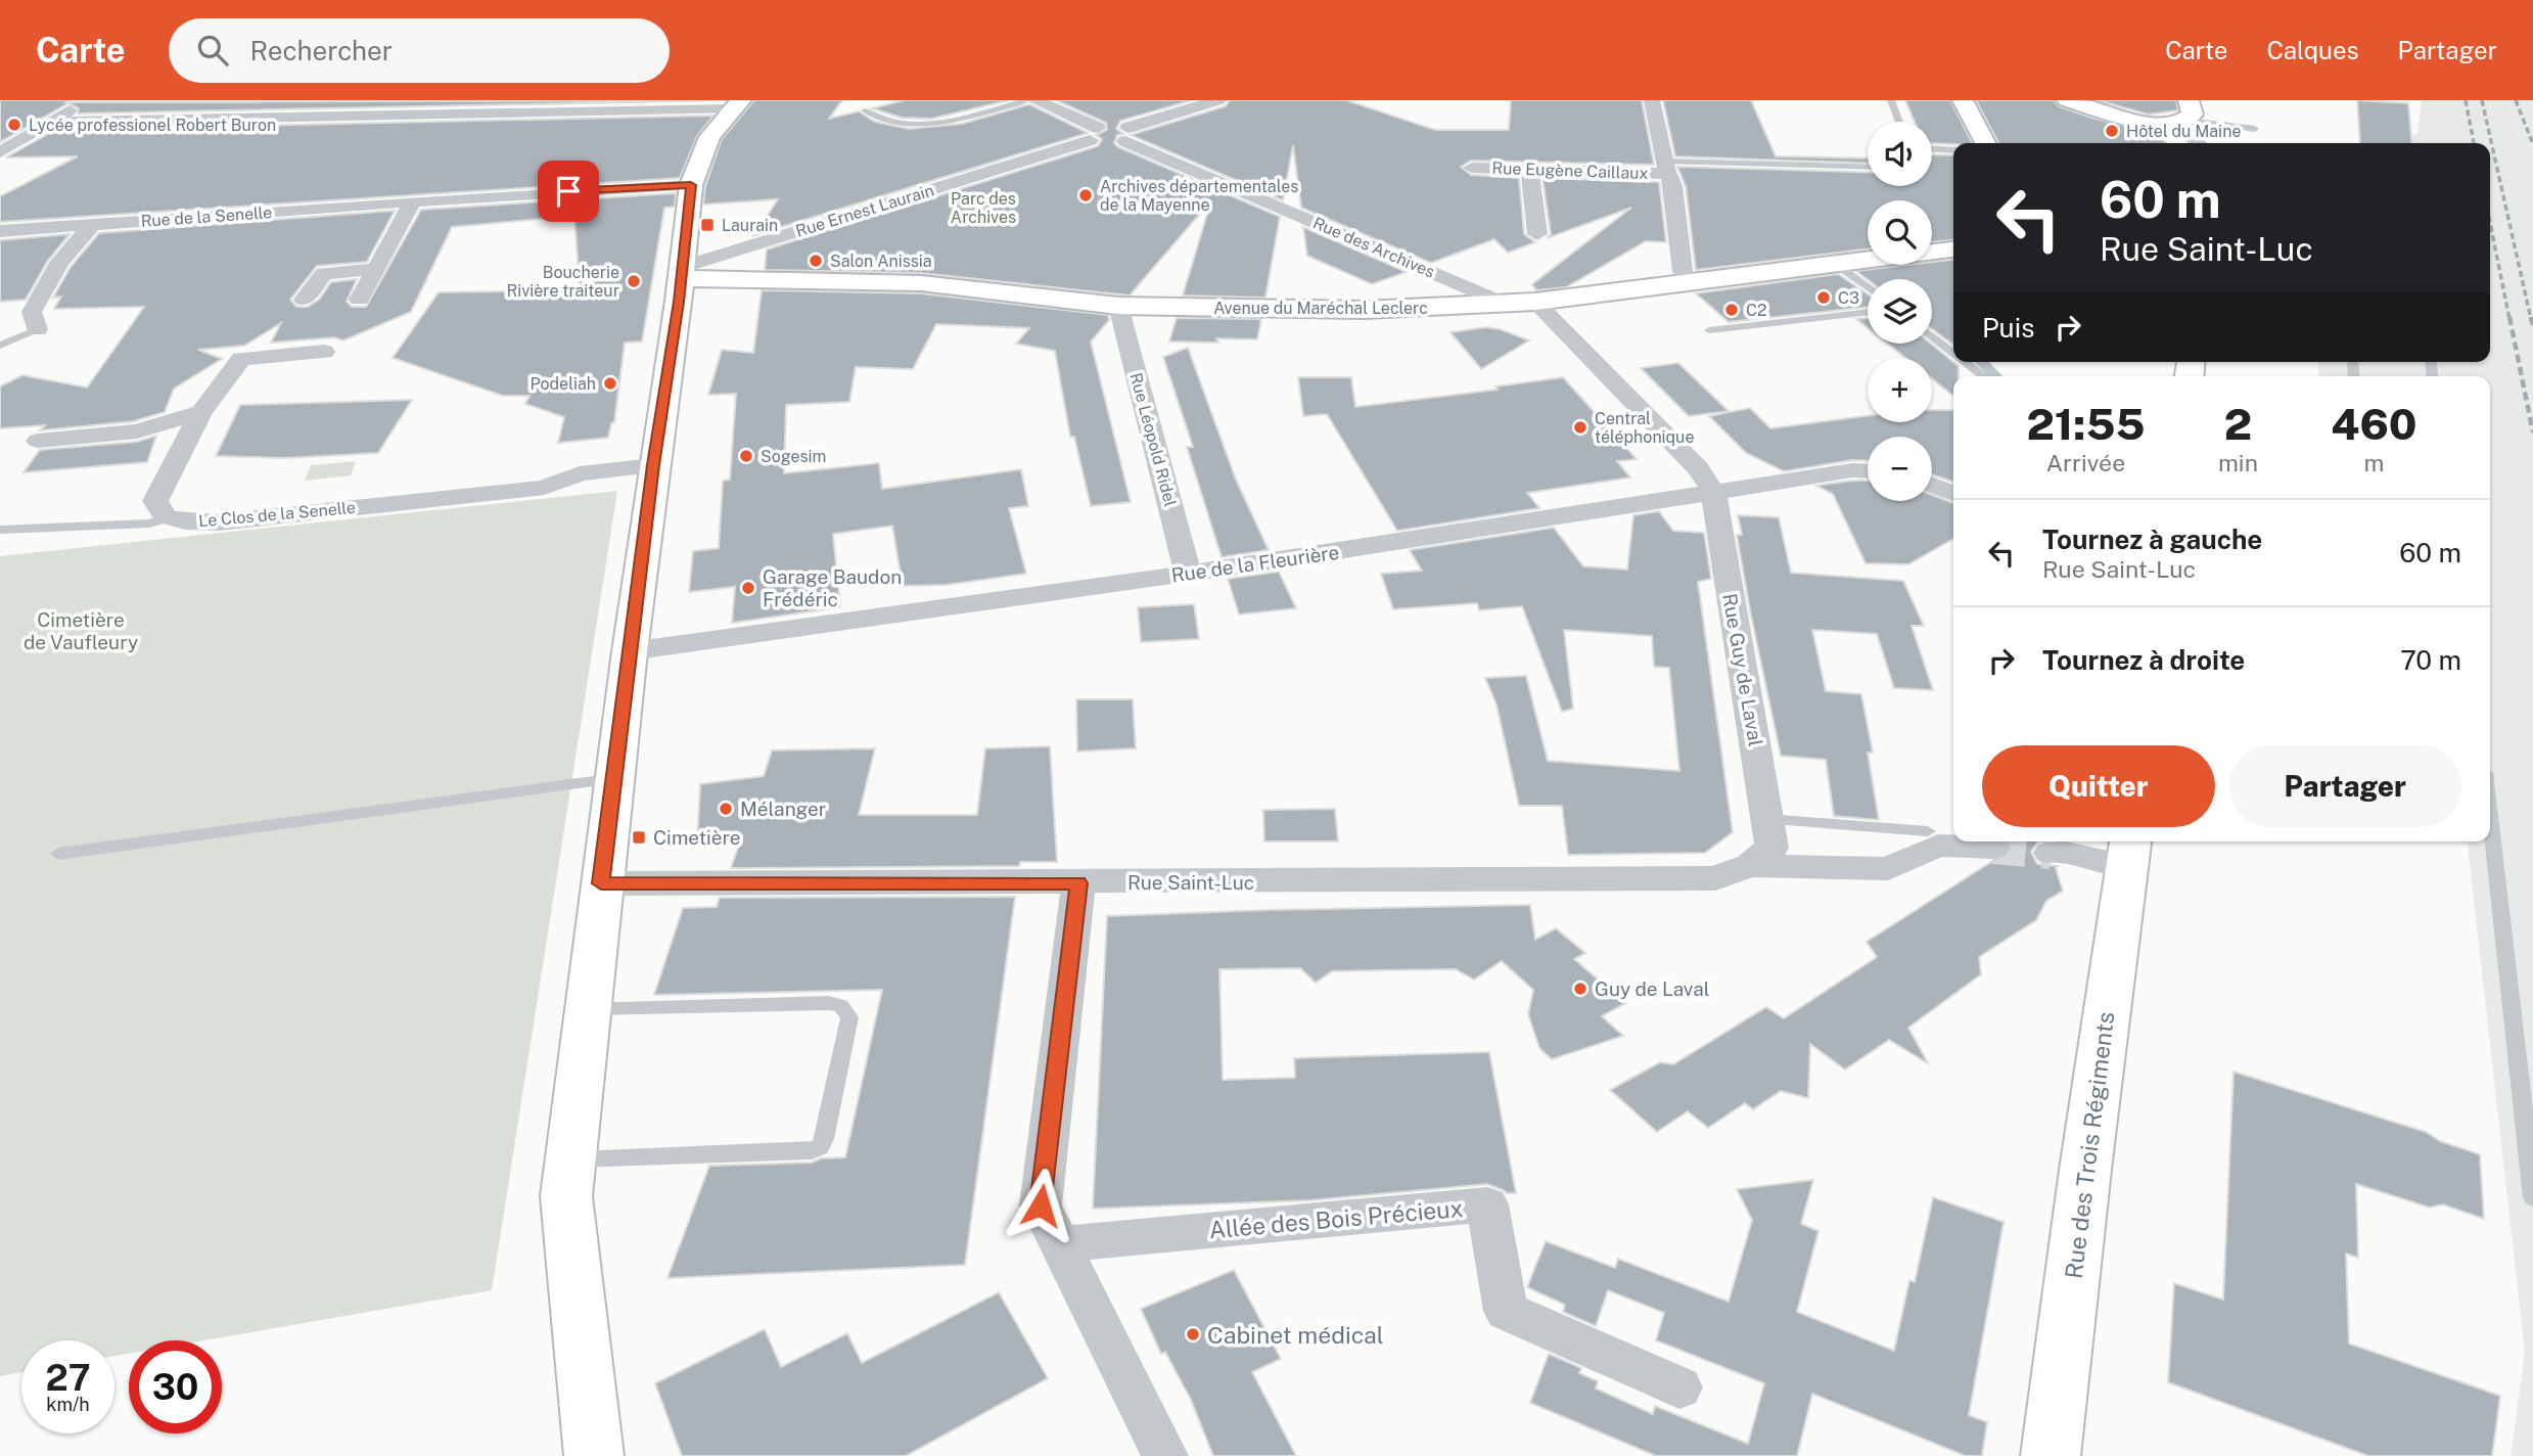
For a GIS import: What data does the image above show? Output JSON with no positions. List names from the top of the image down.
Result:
{
  "streets": {
    "main road": ["Avenue du Maréchal Leclerc", "Rue des Trois Régiments"],
    "street": [
      "Rue Eugène Caillaux",
      "Rue Ernest Laurain",
      "Rue de la Senelle",
      "Rue des Archives",
      "Rue Léopold Ridel",
      "Le Clos de la Senelle",
      "Rue de la Fleurière",
      "Rue Guy de Laval",
      "Rue Saint-Luc",
      "Allée des Bois Précieux"
    ]
  },
  "crossings": [
    ["Rue Ernest Laurain", "Avenue du Maréchal Leclerc"],
    ["Rue des Archives", "Avenue du Maréchal Leclerc"],
    ["Avenue du Maréchal Leclerc", "Rue Léopold Ridel"],
    ["Rue Léopold Ridel", "Rue de la Fleurière"],
    ["Rue de la Fleurière", "Rue Guy de Laval"],
    ["Rue Guy de Laval", "Rue Saint-Luc"]
  ],
  "parks": ["Parc des Archives", "Cimetière de Vaufleury"],
  "places": {
    "other": [
      "Lycée professionel Robert Buron",
      "Hôtel du Maine",
      "Archives départementales de la Mayenne",
      "Salon Anissia",
      "Boucherie Rivière traiteur",
      "C3",
      "C2",
      "Podeliah",
      "Central téléphonique",
      "Sogesim",
      "Garage Baudon Frédéric",
      "Mélanger",
      "Guy de Laval",
      "Cabinet médical"
    ],
    "transit": ["Laurain", "Cimetière"]
  },
  "page": {
    "header": "Carte",
    "search": "Rechercher",
    "nav": ["Carte", "Calques", "Partager"],
    "map_buttons": ["+", "−"],
    "turn": ["60 m", "Rue Saint-Luc"],
    "then": "Puis",
    "eta": [
      "21:55",
      "Arrivée",
      "2",
      "min",
      "460",
      "m"
    ],
    "list": [
      {
        "name": "Tournez à gauche",
        "note": "Rue Saint-Luc",
        "value": "60 m"
      },
      {
        "name": "Tournez à droite",
        "value": "70 m"
      }
    ],
    "buttons": ["Quitter", "Partager"],
    "speed": "27 km/h",
    "limit": "30"
  }
}
